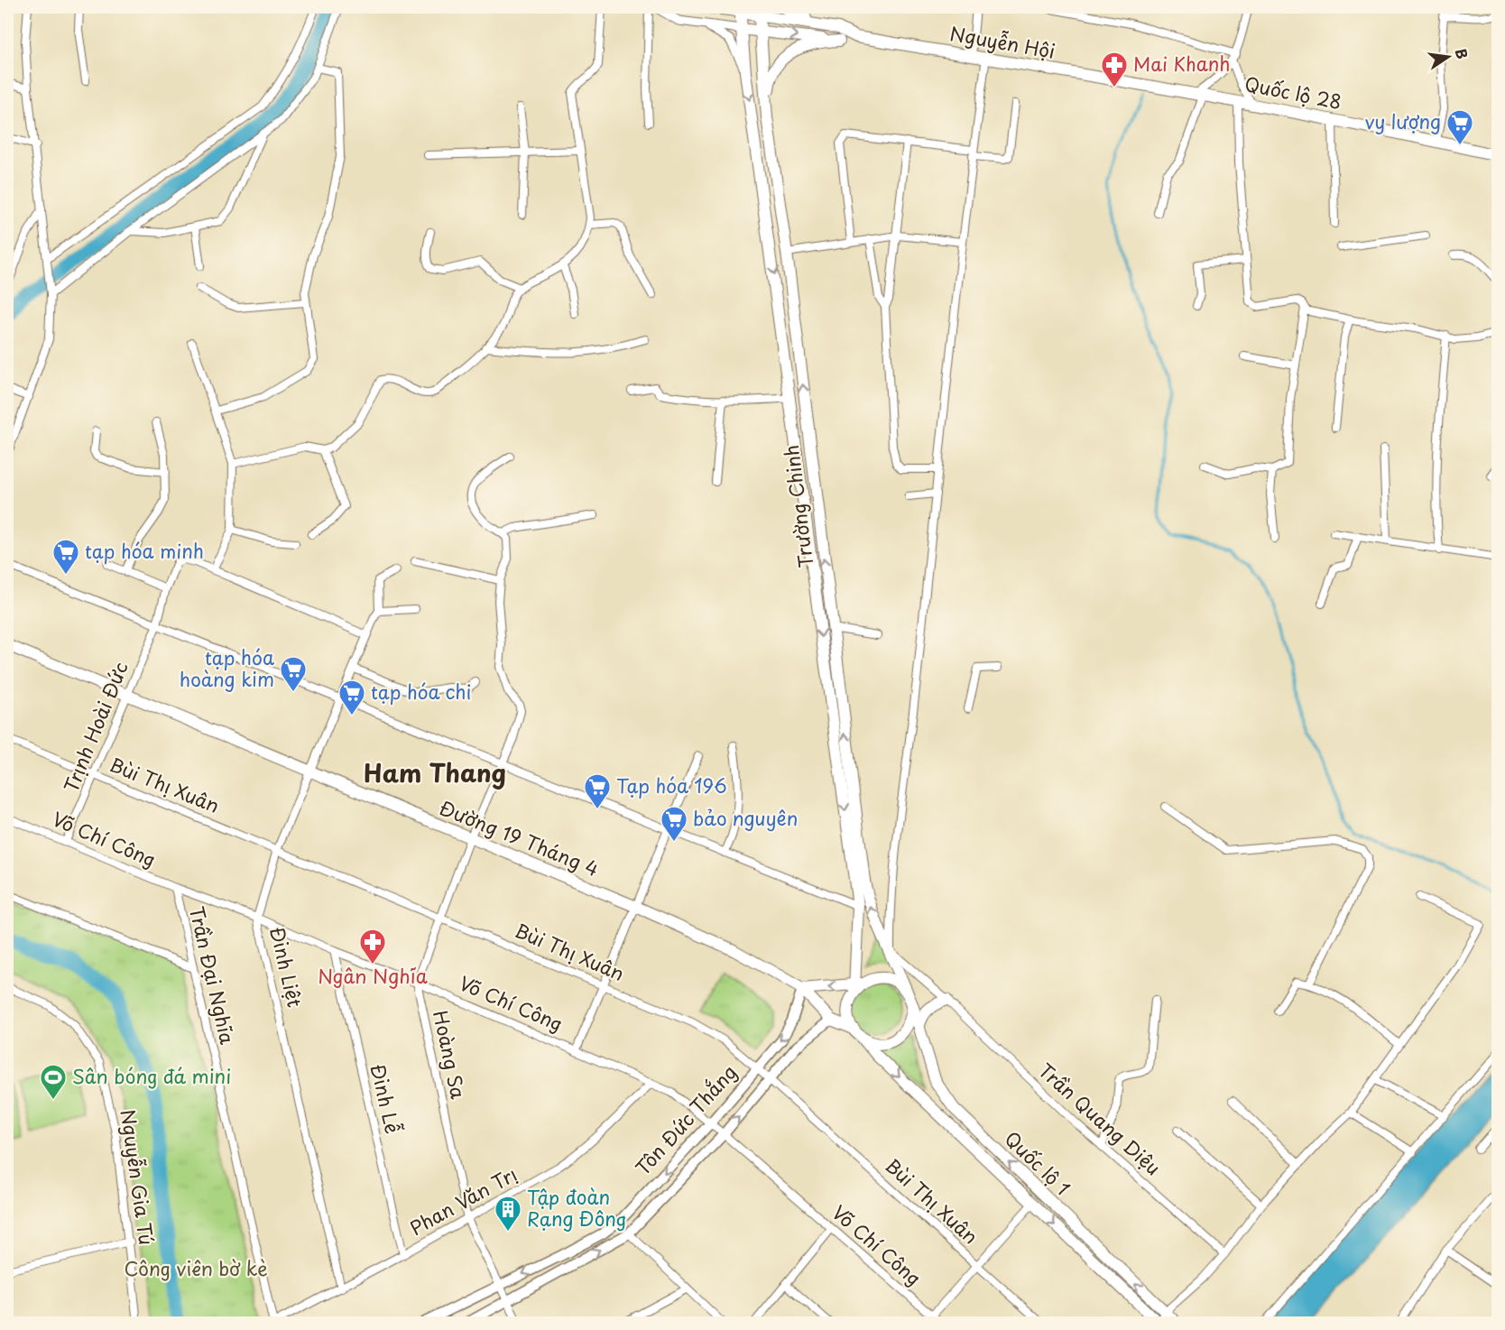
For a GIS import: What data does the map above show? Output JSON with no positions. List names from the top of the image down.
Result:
{
  "streets": {
    "main road": [
      "Nguyễn Hội",
      "Quốc lộ 28",
      "Trường Chinh",
      "Đường 19 Tháng 4",
      "Tôn Đức Thắng",
      "Quốc lộ 1"
    ],
    "street": [
      "Trịnh Hoài Đức",
      "Bùi Thị Xuân",
      "Võ Chí Công",
      "Đinh Liệt",
      "Trần Đại Nghĩa",
      "Hoàng Sa",
      "Đinh Lễ",
      "Trần Quang Diệu",
      "Nguyễn Gia Tú",
      "Phan Văn Trị"
    ]
  },
  "crossings": [
    ["Nguyễn Hội", "Quốc lộ 28"],
    ["Nguyễn Hội", "Trường Chinh"],
    ["Trường Chinh", "Đường 19 Tháng 4"],
    ["Trường Chinh", "Trần Quang Diệu"],
    ["Trường Chinh", "Quốc lộ 1"],
    ["Trịnh Hoài Đức", "Bùi Thị Xuân"],
    ["Trịnh Hoài Đức", "Đường 19 Tháng 4"],
    ["Trịnh Hoài Đức", "Võ Chí Công"],
    ["Bùi Thị Xuân", "Đinh Liệt"],
    ["Bùi Thị Xuân", "Tôn Đức Thắng"],
    ["Đường 19 Tháng 4", "Đinh Liệt"],
    ["Đường 19 Tháng 4", "Tôn Đức Thắng"],
    ["Đường 19 Tháng 4", "Quốc lộ 1"],
    ["Võ Chí Công", "Đinh Liệt"],
    ["Võ Chí Công", "Trần Đại Nghĩa"],
    ["Võ Chí Công", "Hoàng Sa"],
    ["Võ Chí Công", "Đinh Lễ"],
    ["Võ Chí Công", "Tôn Đức Thắng"],
    ["Võ Chí Công", "Phan Văn Trị"],
    ["Đinh Liệt", "Phan Văn Trị"],
    ["Trần Đại Nghĩa", "Phan Văn Trị"],
    ["Hoàng Sa", "Tôn Đức Thắng"],
    ["Hoàng Sa", "Phan Văn Trị"],
    ["Đinh Lễ", "Phan Văn Trị"]
  ],
  "districts": ["Ham Thang"],
  "parks": ["Công viên bờ kè"],
  "places": {
    "pharmacy": ["Mai Khanh", "Ngân Nghĩa"],
    "supermarket": [
      "vy lượng",
      "tạp hóa minh",
      "tạp hóa hoàng kim",
      "tạp hóa chi",
      "Tạp hóa 196",
      "bảo nguyên"
    ],
    "sports": ["Sân bóng đá mini"],
    "building": ["Tập đoàn Rạng Đông"]
  },
  "north": "right"
}
